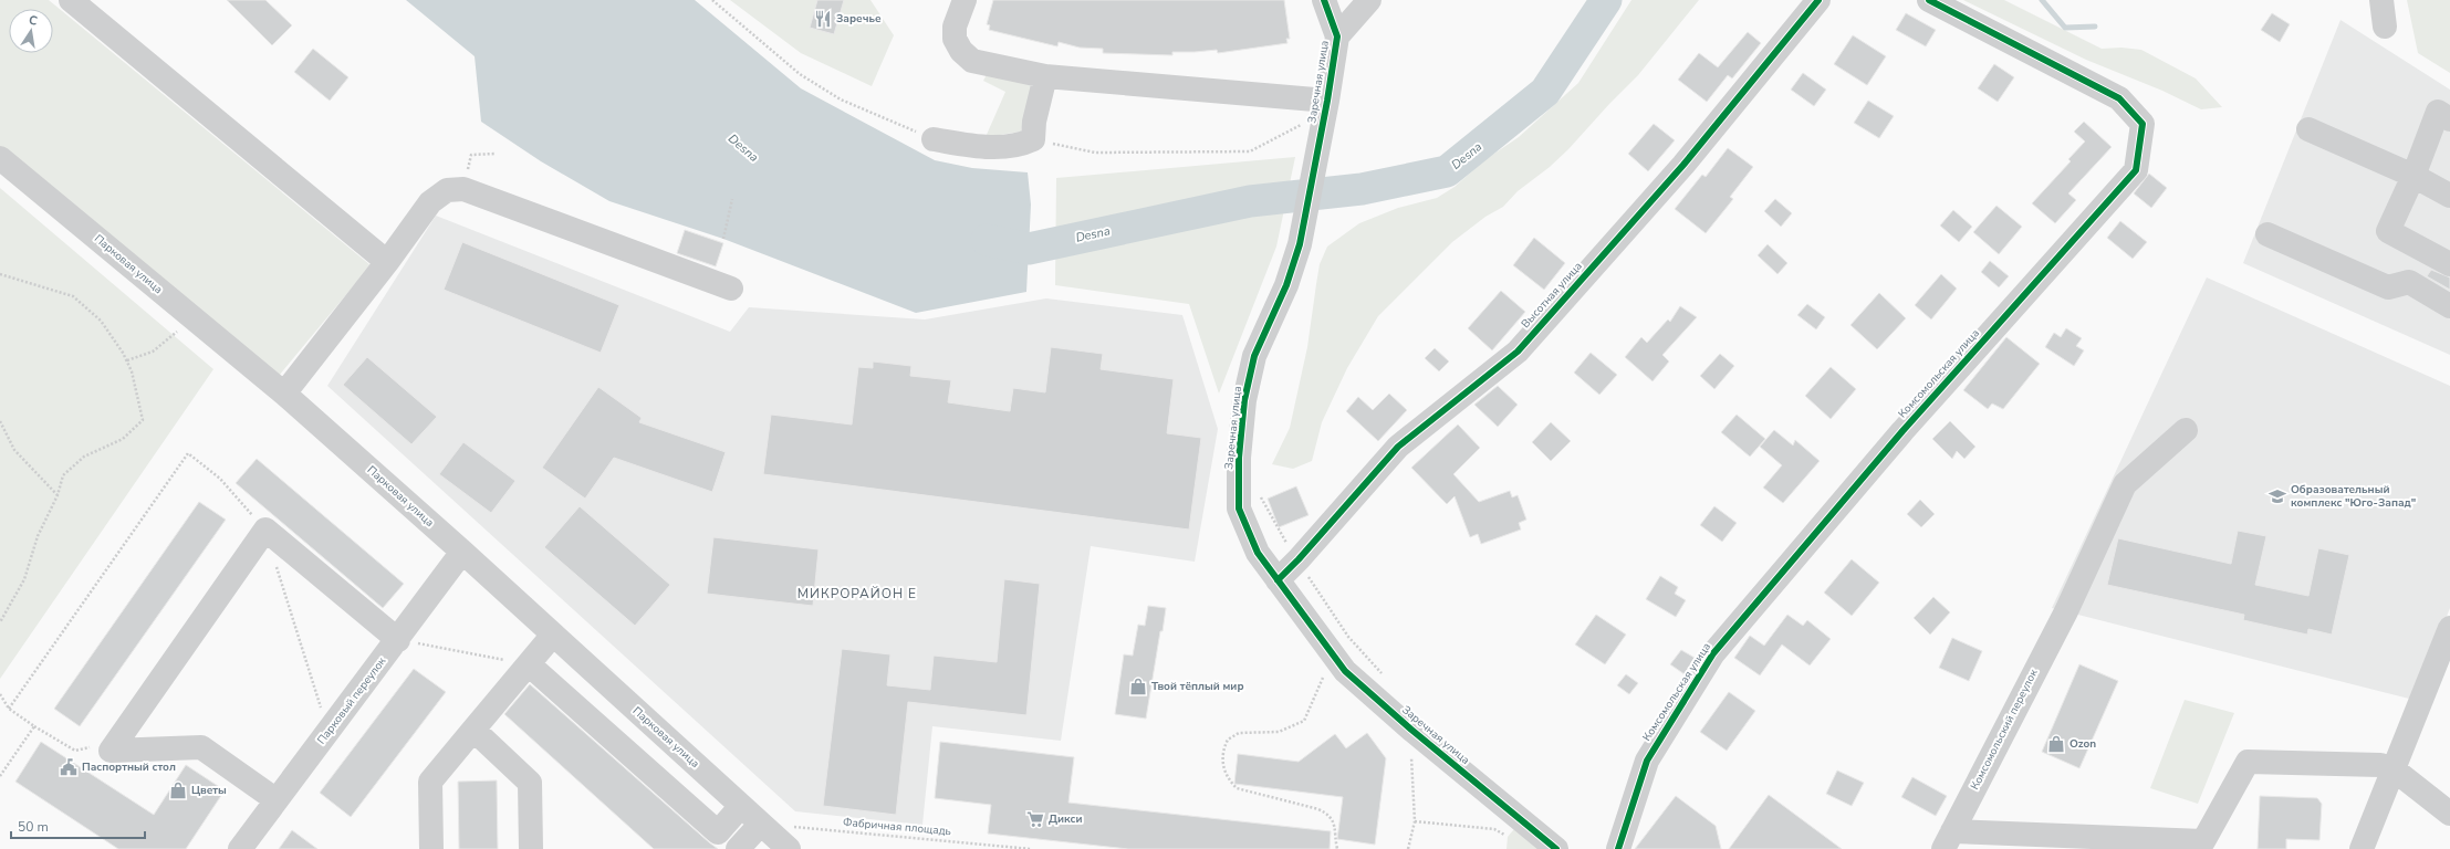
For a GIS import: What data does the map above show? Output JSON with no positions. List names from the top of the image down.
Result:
{
  "streets": {
    "street": [
      "Заречная улица",
      "Парковая улица",
      "Высотная улица",
      "Комсомольская улица",
      "Парковый переулок",
      "Комсомольский переулок"
    ],
    "path": ["Фабричная площадь"]
  },
  "crossings": [
    ["Заречная улица", "Высотная улица"],
    ["Парковая улица", "Парковый переулок"],
    ["Парковая улица", "Фабричная площадь"]
  ],
  "districts": ["МИКРОРАЙОН Е"],
  "water": ["Desna"],
  "places": {
    "restaurant": ["Заречье"],
    "school or university": ["Образовательный комплекс \"Юго-Запад\""],
    "shop": ["Твой тёплый мир", "Ozon", "Цветы"],
    "public building": ["Паспортный стол"],
    "supermarket": ["Дикси"]
  },
  "scale_bar": "50 m",
  "north": "top"
}
